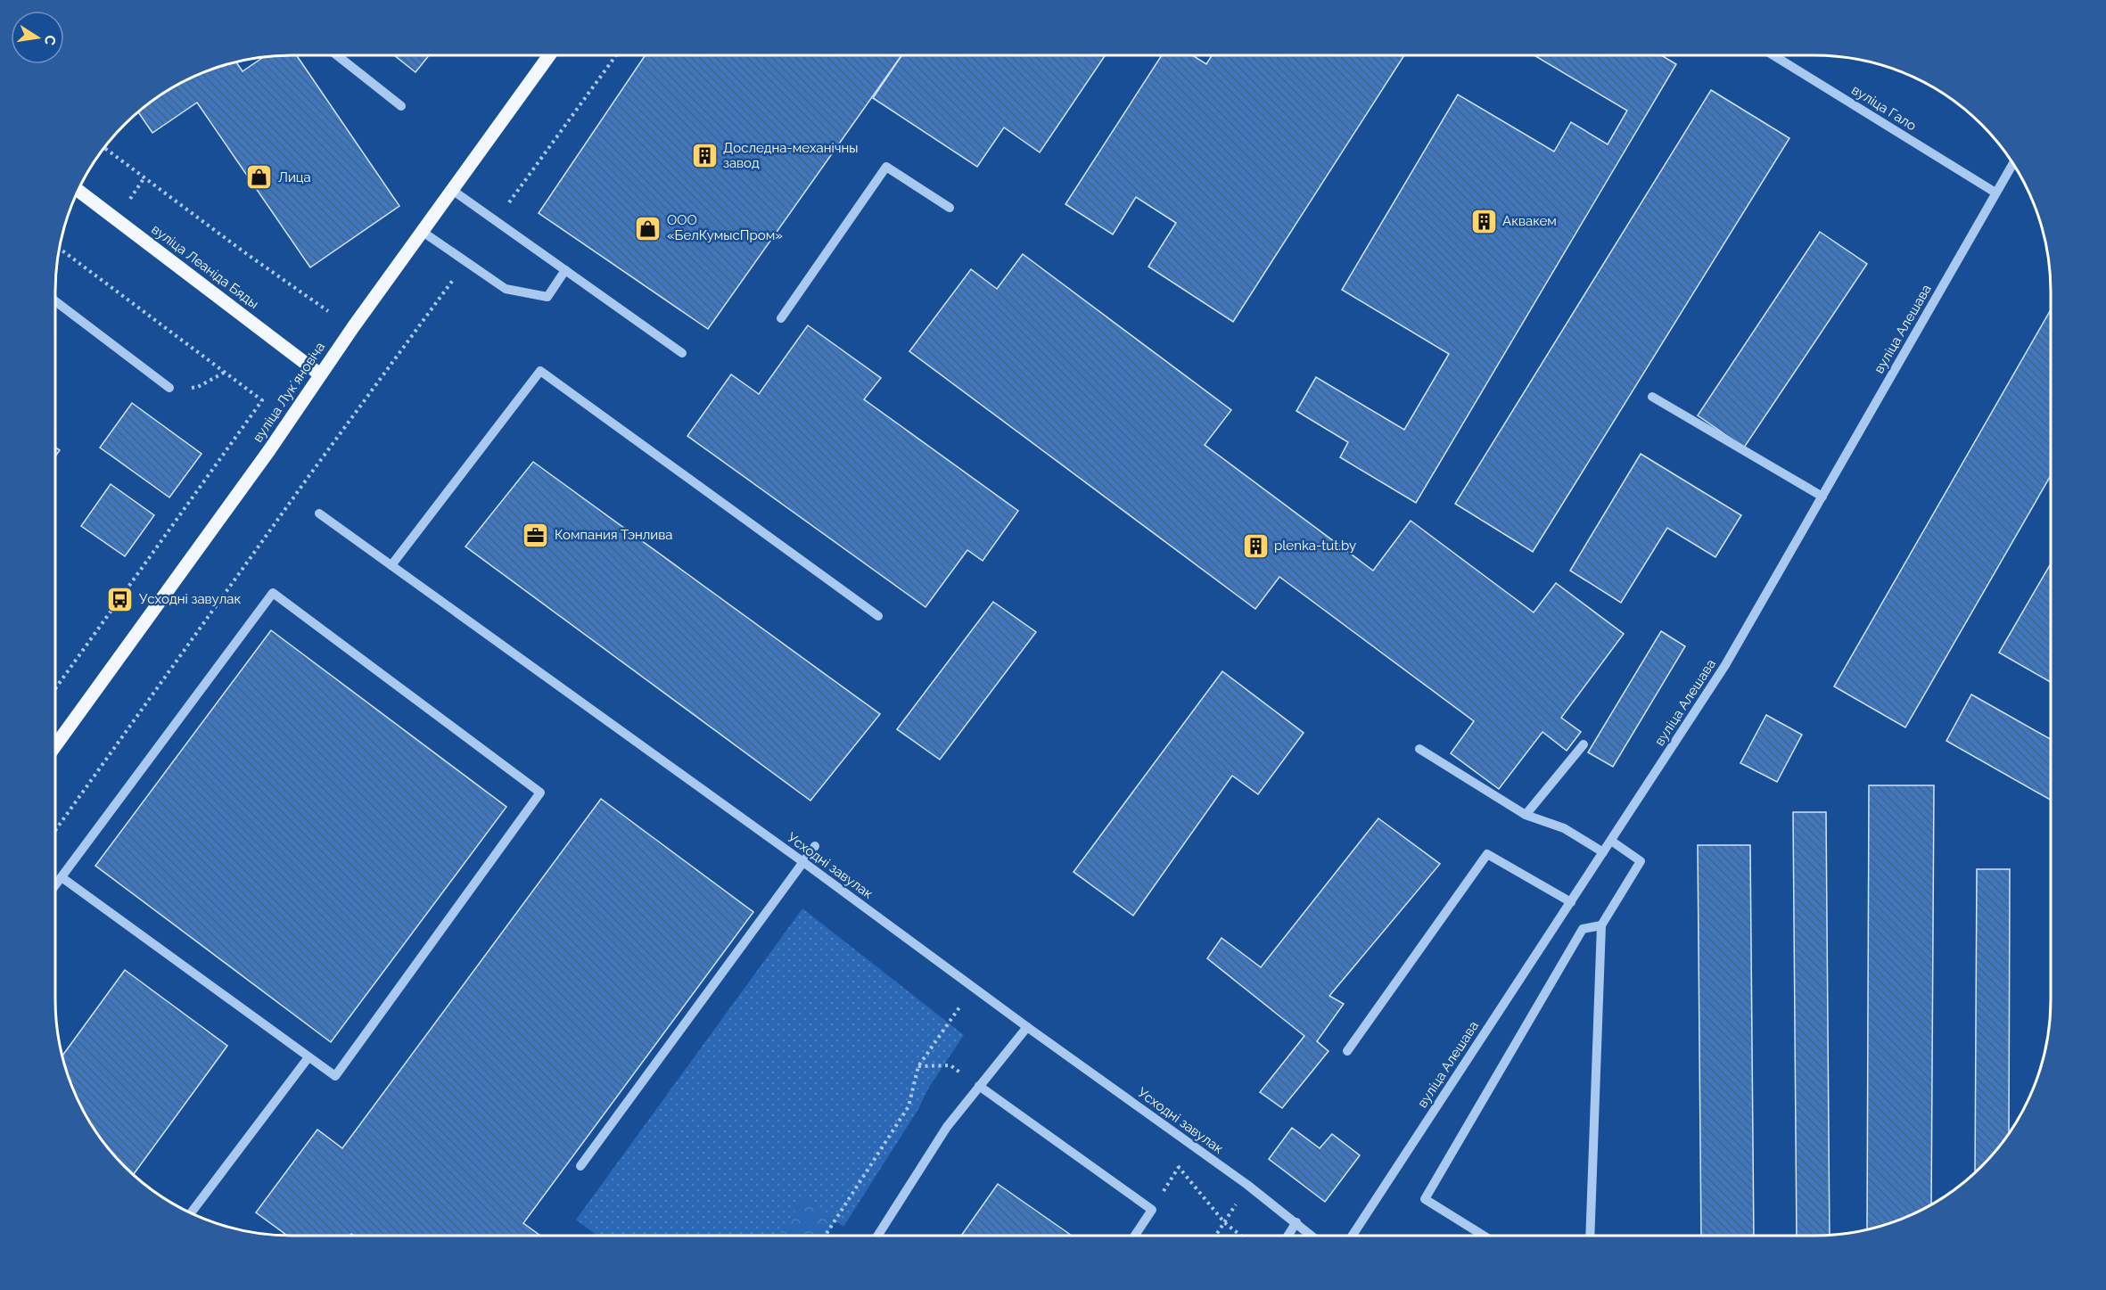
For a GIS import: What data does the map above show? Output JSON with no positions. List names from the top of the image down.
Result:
{
  "streets": {
    "main road": ["вуліца Леаніда Бяды", "вуліца Лукʼяновіча"],
    "street": ["вуліца Гало", "вуліца Алешава", "Усходні завулак"]
  },
  "crossings": [
    ["вуліца Гало", "вуліца Алешава"],
    ["вуліца Леаніда Бяды", "вуліца Лукʼяновіча"]
  ],
  "places": {
    "building": ["Доследна-механічны завод", "Аквакем", "plenka-tut.by"],
    "shop": ["Лица", "ООО «БелКумысПром»"],
    "office": ["Компания Тэнлива"],
    "bus stop": ["Усходні завулак"]
  },
  "north": "right"
}
